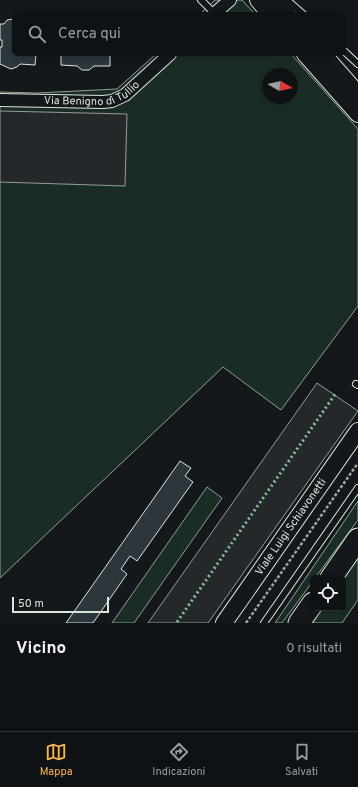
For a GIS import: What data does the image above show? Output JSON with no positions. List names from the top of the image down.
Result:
{
  "streets": {
    "street": ["Via Benigno di Tullio", "Viale Luigi Schiavonetti"]
  },
  "scale_bar": "50 m",
  "north": "right",
  "page": {
    "search": "Cerca qui",
    "scale": "50 m",
    "heading": ["Vicino", "0 risultati"],
    "nav": ["Mappa", "Indicazioni", "Salvati"]
  }
}
